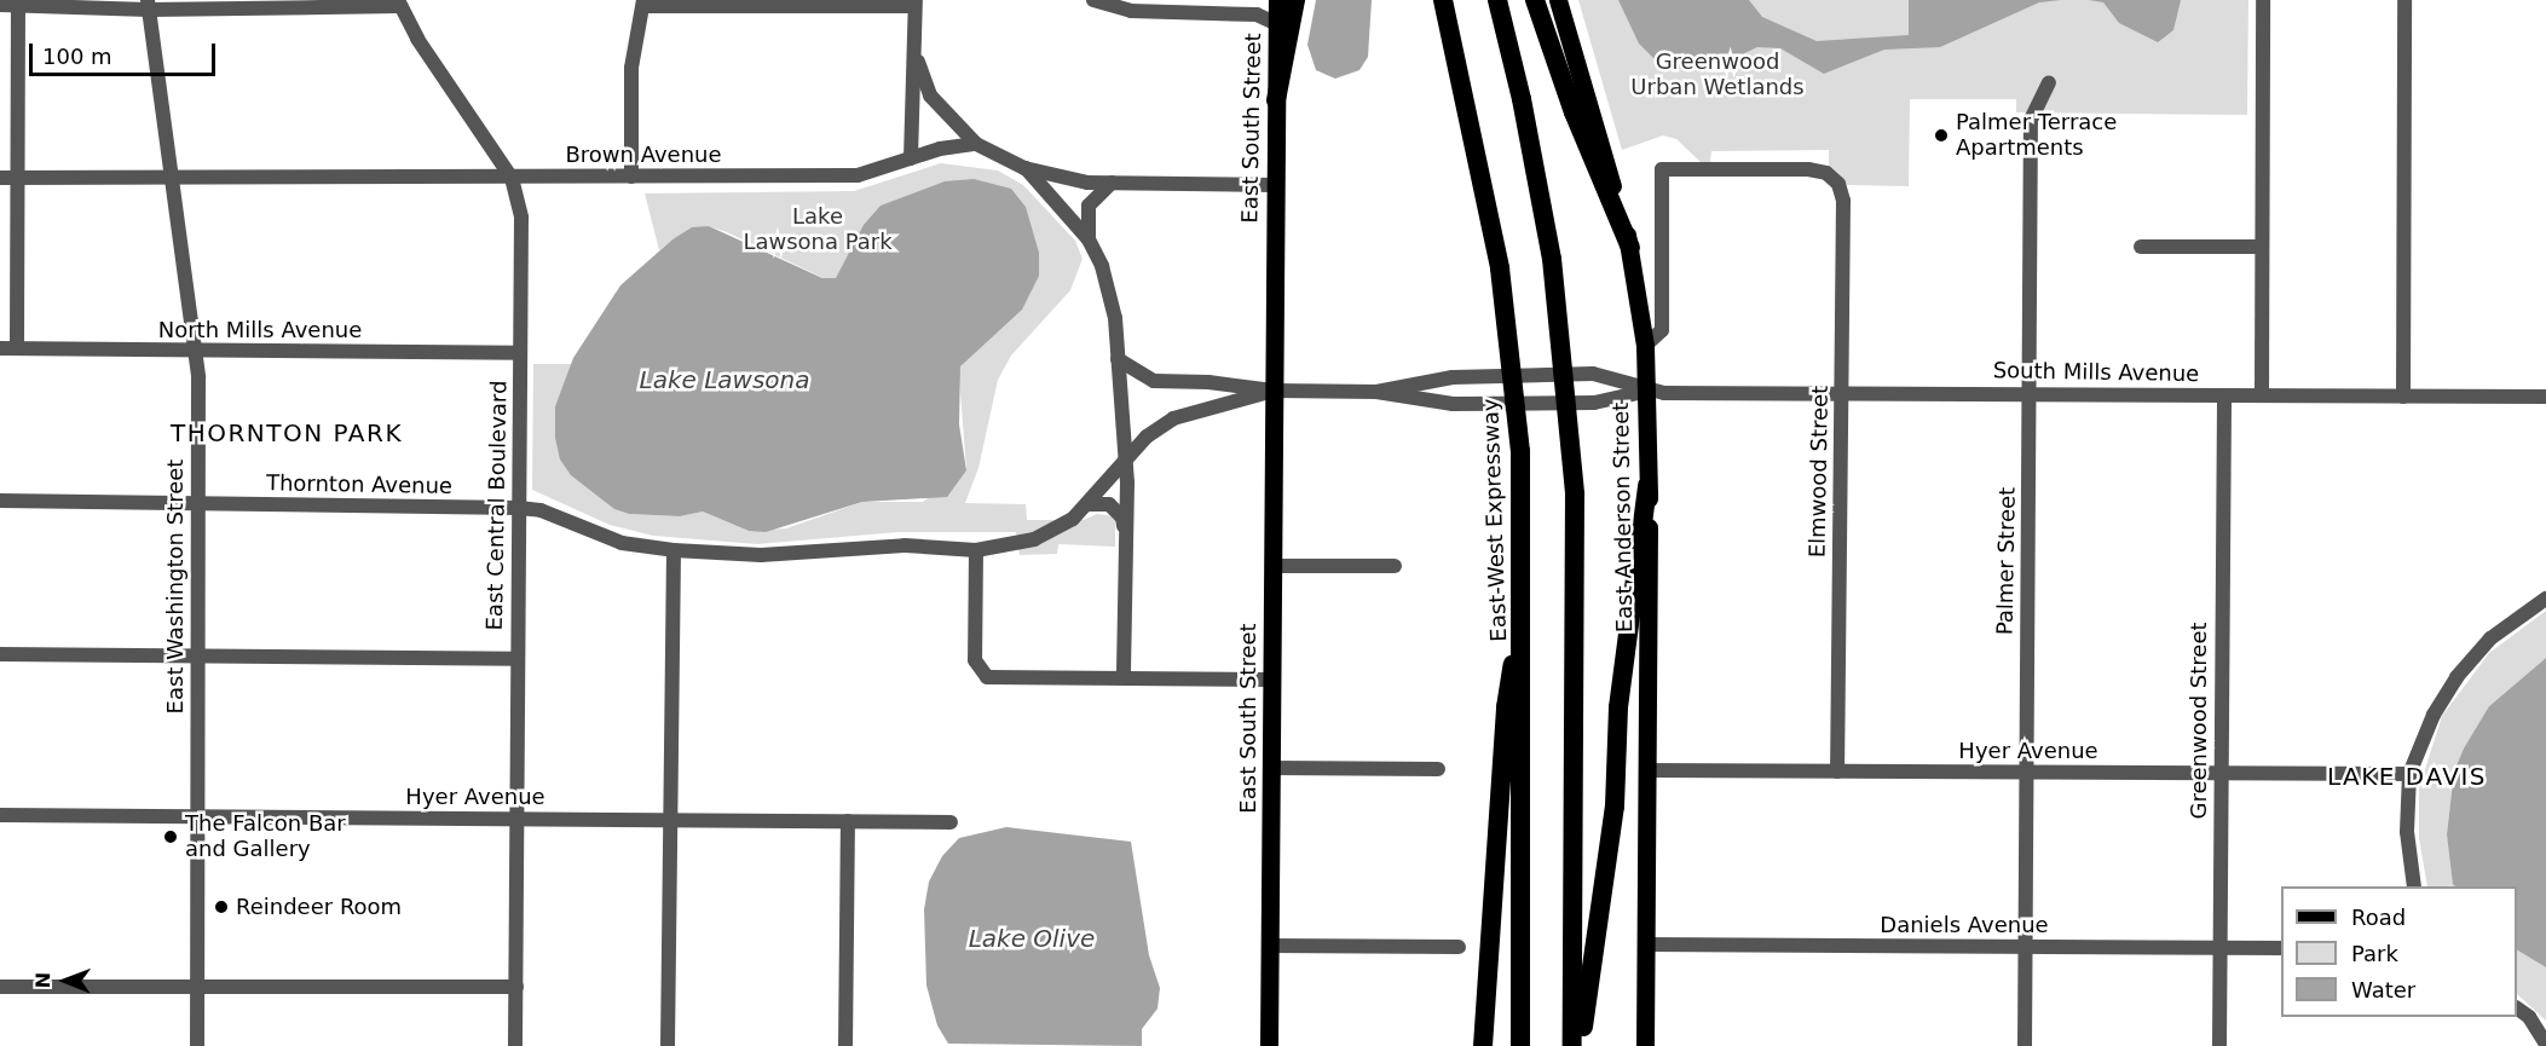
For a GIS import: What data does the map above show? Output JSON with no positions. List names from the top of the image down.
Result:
{
  "streets": {
    "highway": ["East-West Expressway"],
    "main road": ["East South Street", "East Anderson Street"],
    "street": [
      "Brown Avenue",
      "North Mills Avenue",
      "South Mills Avenue",
      "Elmwood Street",
      "Thornton Avenue",
      "East Central Boulevard",
      "Palmer Street",
      "East Washington Street",
      "Greenwood Street",
      "Hyer Avenue",
      "Daniels Avenue"
    ]
  },
  "crossings": [
    ["East South Street", "South Mills Avenue"],
    ["East South Street", "Thornton Avenue"],
    ["Brown Avenue", "East Central Boulevard"],
    ["Brown Avenue", "East Washington Street"],
    ["North Mills Avenue", "East Central Boulevard"],
    ["North Mills Avenue", "East Washington Street"],
    ["South Mills Avenue", "Elmwood Street"],
    ["South Mills Avenue", "Thornton Avenue"],
    ["South Mills Avenue", "East Anderson Street"],
    ["South Mills Avenue", "Palmer Street"],
    ["South Mills Avenue", "Greenwood Street"],
    ["Elmwood Street", "East Anderson Street"],
    ["Elmwood Street", "Hyer Avenue"],
    ["Thornton Avenue", "East Central Boulevard"],
    ["Thornton Avenue", "East Washington Street"],
    ["East Central Boulevard", "Hyer Avenue"],
    ["East Anderson Street", "Hyer Avenue"],
    ["East Anderson Street", "Daniels Avenue"],
    ["Palmer Street", "Hyer Avenue"],
    ["Palmer Street", "Daniels Avenue"],
    ["East Washington Street", "Hyer Avenue"],
    ["Greenwood Street", "Hyer Avenue"],
    ["Greenwood Street", "Daniels Avenue"]
  ],
  "districts": ["THORNTON PARK", "LAKE DAVIS"],
  "water": ["Lake Lawsona", "Lake Olive"],
  "parks": ["Greenwood Urban Wetlands", "Lake Lawsona Park"],
  "places": ["Palmer Terrace Apartments", "The Falcon Bar and Gallery", "Reindeer Room"],
  "legend": ["Road", "Park", "Water"],
  "scale_bar": "100 m",
  "north": "left"
}
